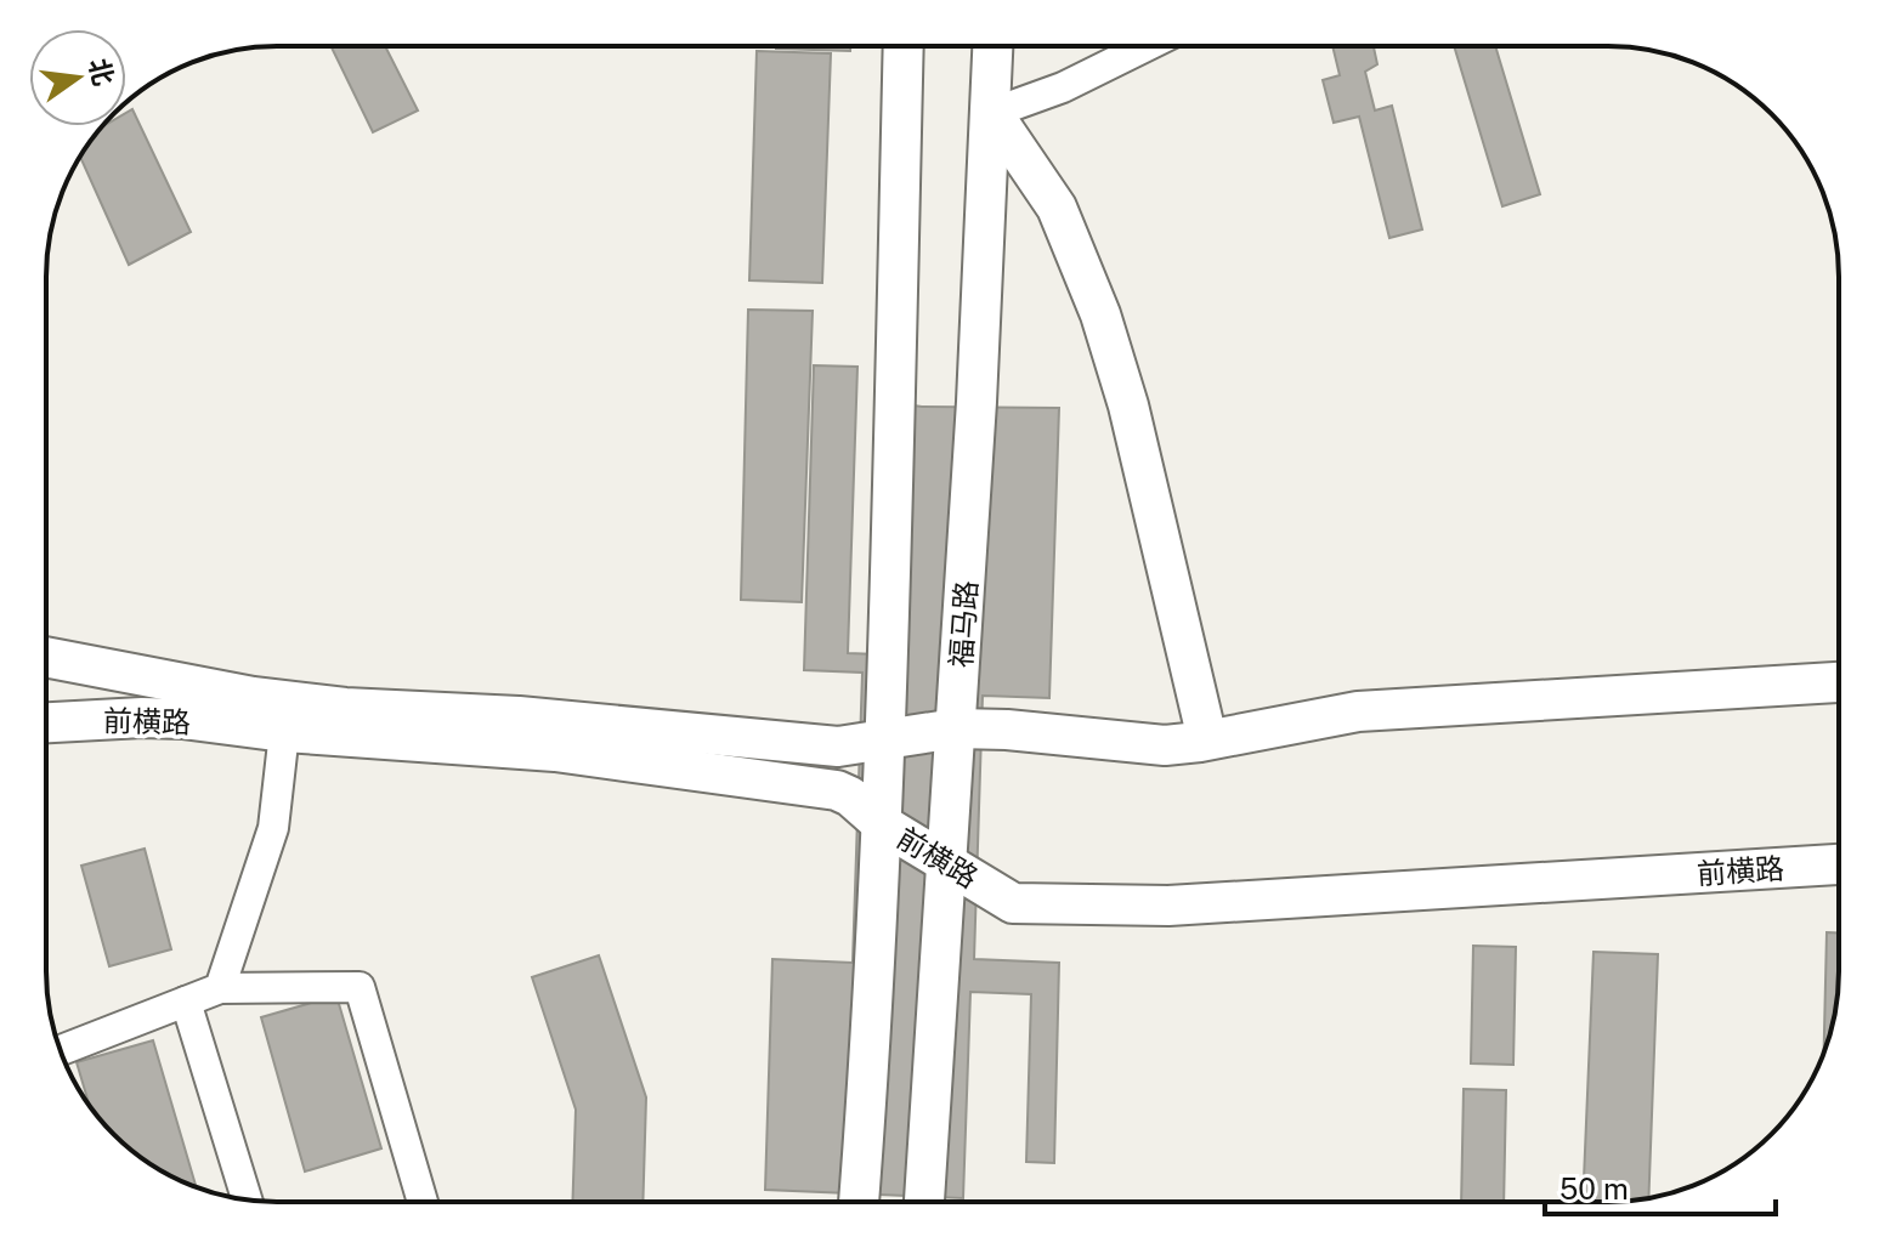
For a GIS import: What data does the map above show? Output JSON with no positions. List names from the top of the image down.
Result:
{
  "streets": {
    "main road": ["福马路", "前横路"]
  },
  "crossings": [
    ["福马路", "前横路"]
  ],
  "scale_bar": "50 m",
  "north": "right"
}
